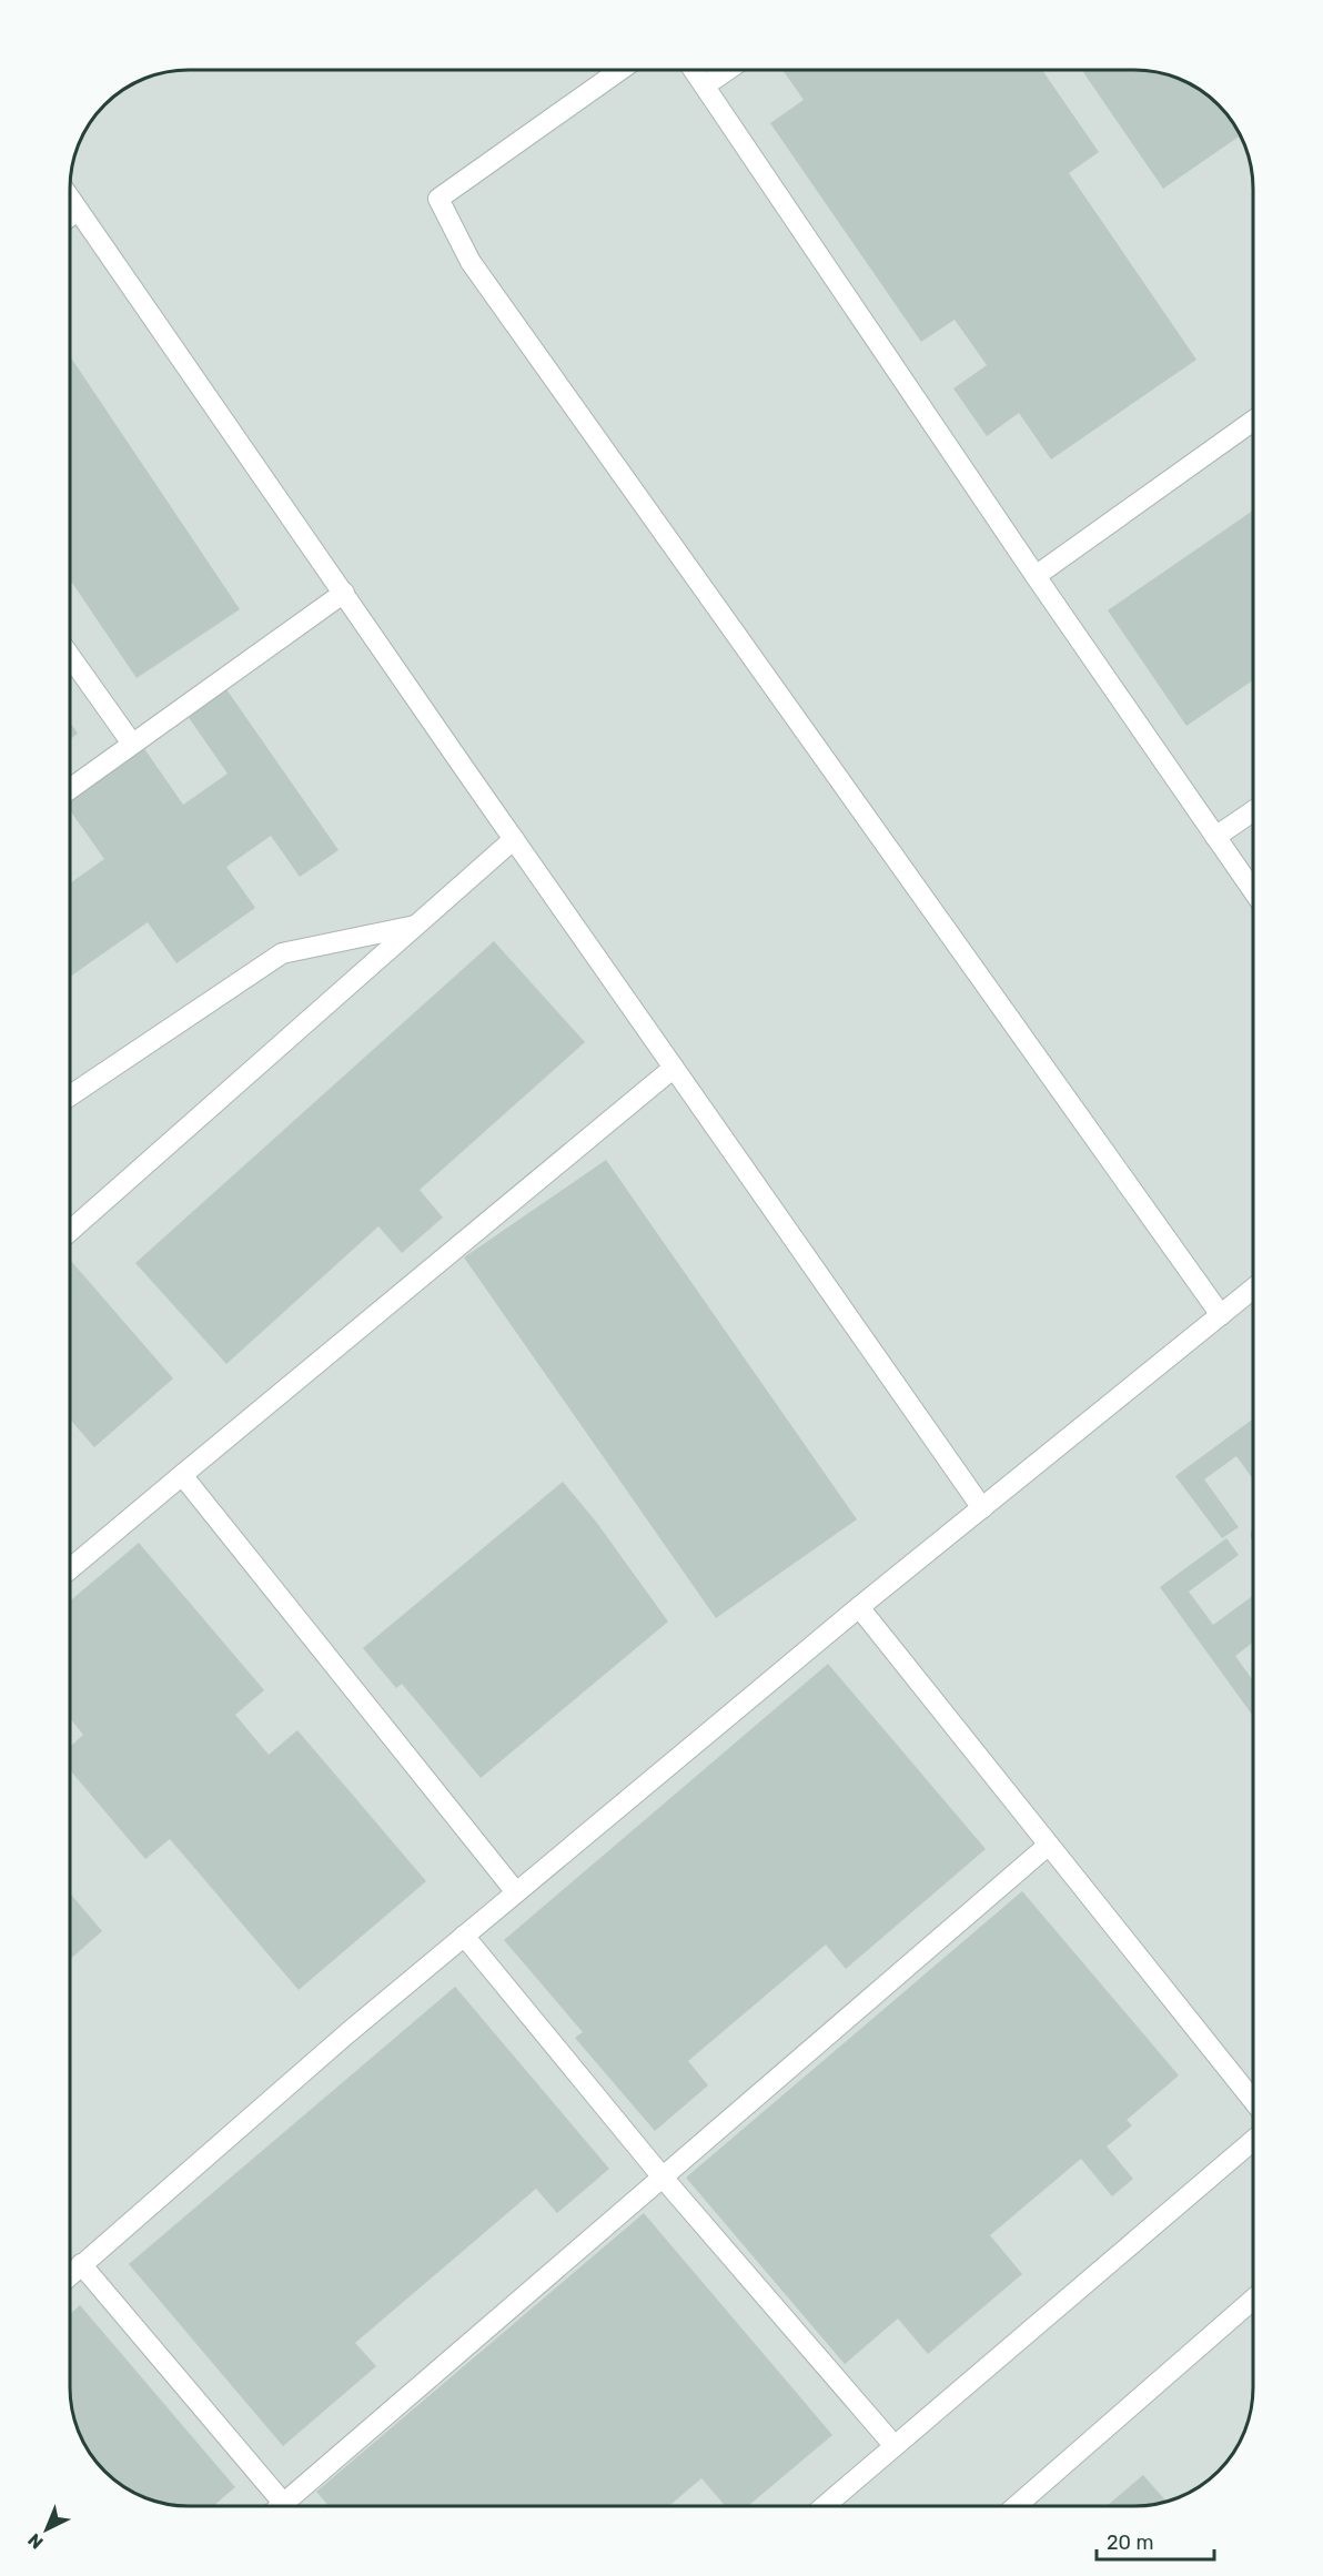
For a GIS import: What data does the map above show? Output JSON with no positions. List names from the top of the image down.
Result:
{
  "scale_bar": "20 m",
  "north": "bottom left"
}
